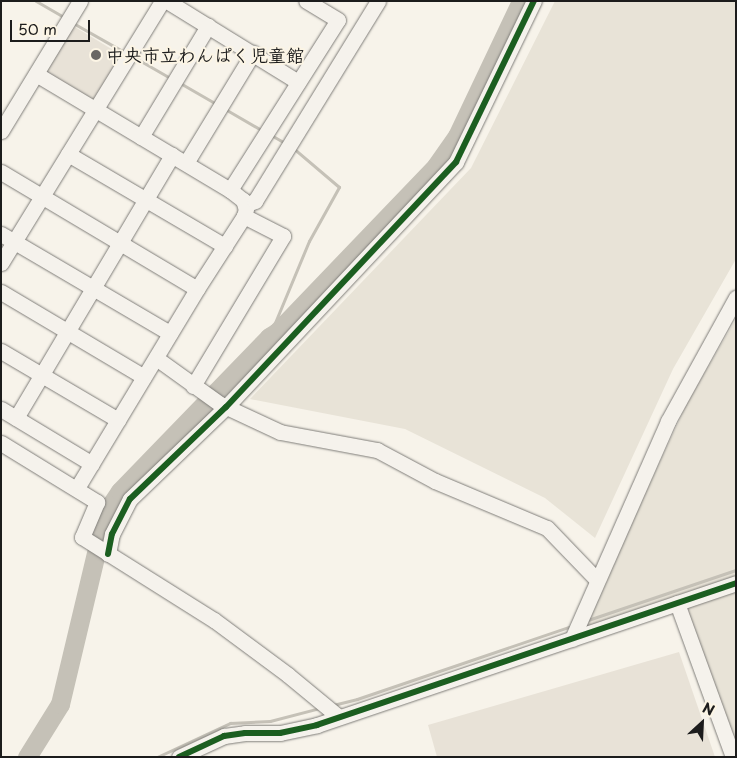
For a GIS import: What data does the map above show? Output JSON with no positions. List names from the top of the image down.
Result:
{
  "places": ["中央市立わんぱく児童館"],
  "scale_bar": "50 m",
  "north": "top right"
}
